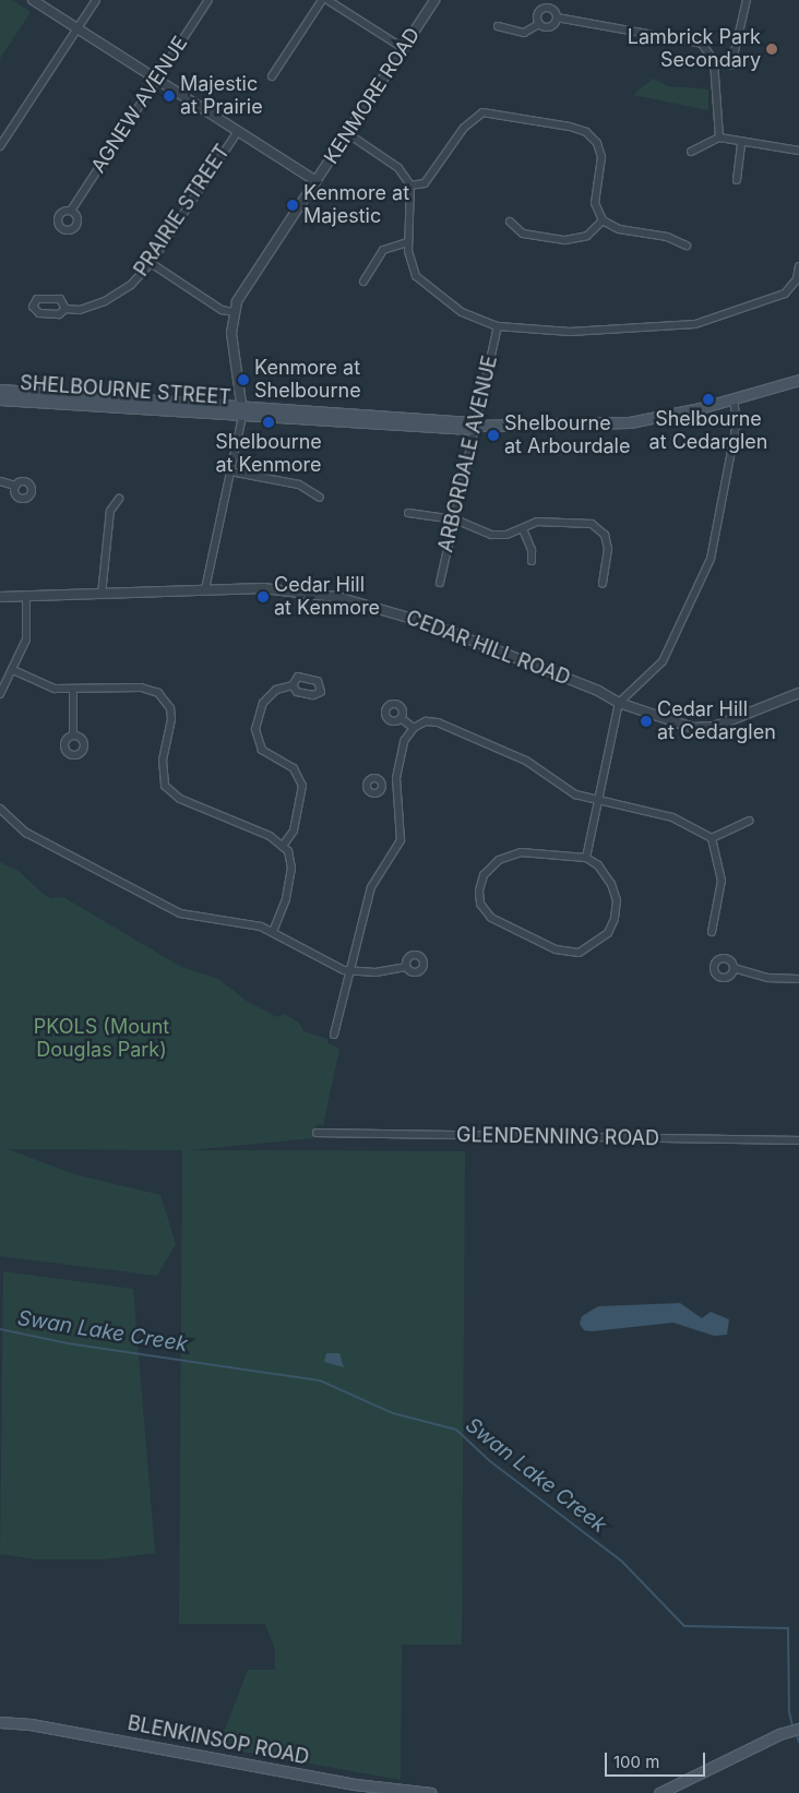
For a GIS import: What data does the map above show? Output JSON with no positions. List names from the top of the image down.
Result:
{
  "streets": {
    "main road": ["SHELBOURNE STREET", "BLENKINSOP ROAD"],
    "street": [
      "KENMORE ROAD",
      "AGNEW AVENUE",
      "PRAIRIE STREET",
      "ARBORDALE AVENUE",
      "CEDAR HILL ROAD",
      "GLENDENNING ROAD"
    ]
  },
  "crossings": [
    ["SHELBOURNE STREET", "ARBORDALE AVENUE"]
  ],
  "water": ["Swan Lake Creek"],
  "parks": ["PKOLS (Mount Douglas Park)"],
  "places": [
    "Lambrick Park Secondary",
    "Majestic at Prairie",
    "Kenmore at Majestic",
    "Kenmore at Shelbourne",
    "Shelbourne at Cedarglen",
    "Shelbourne at Kenmore",
    "Shelbourne at Arbourdale",
    "Cedar Hill at Kenmore",
    "Cedar Hill at Cedarglen"
  ],
  "scale_bar": "100 m"
}
